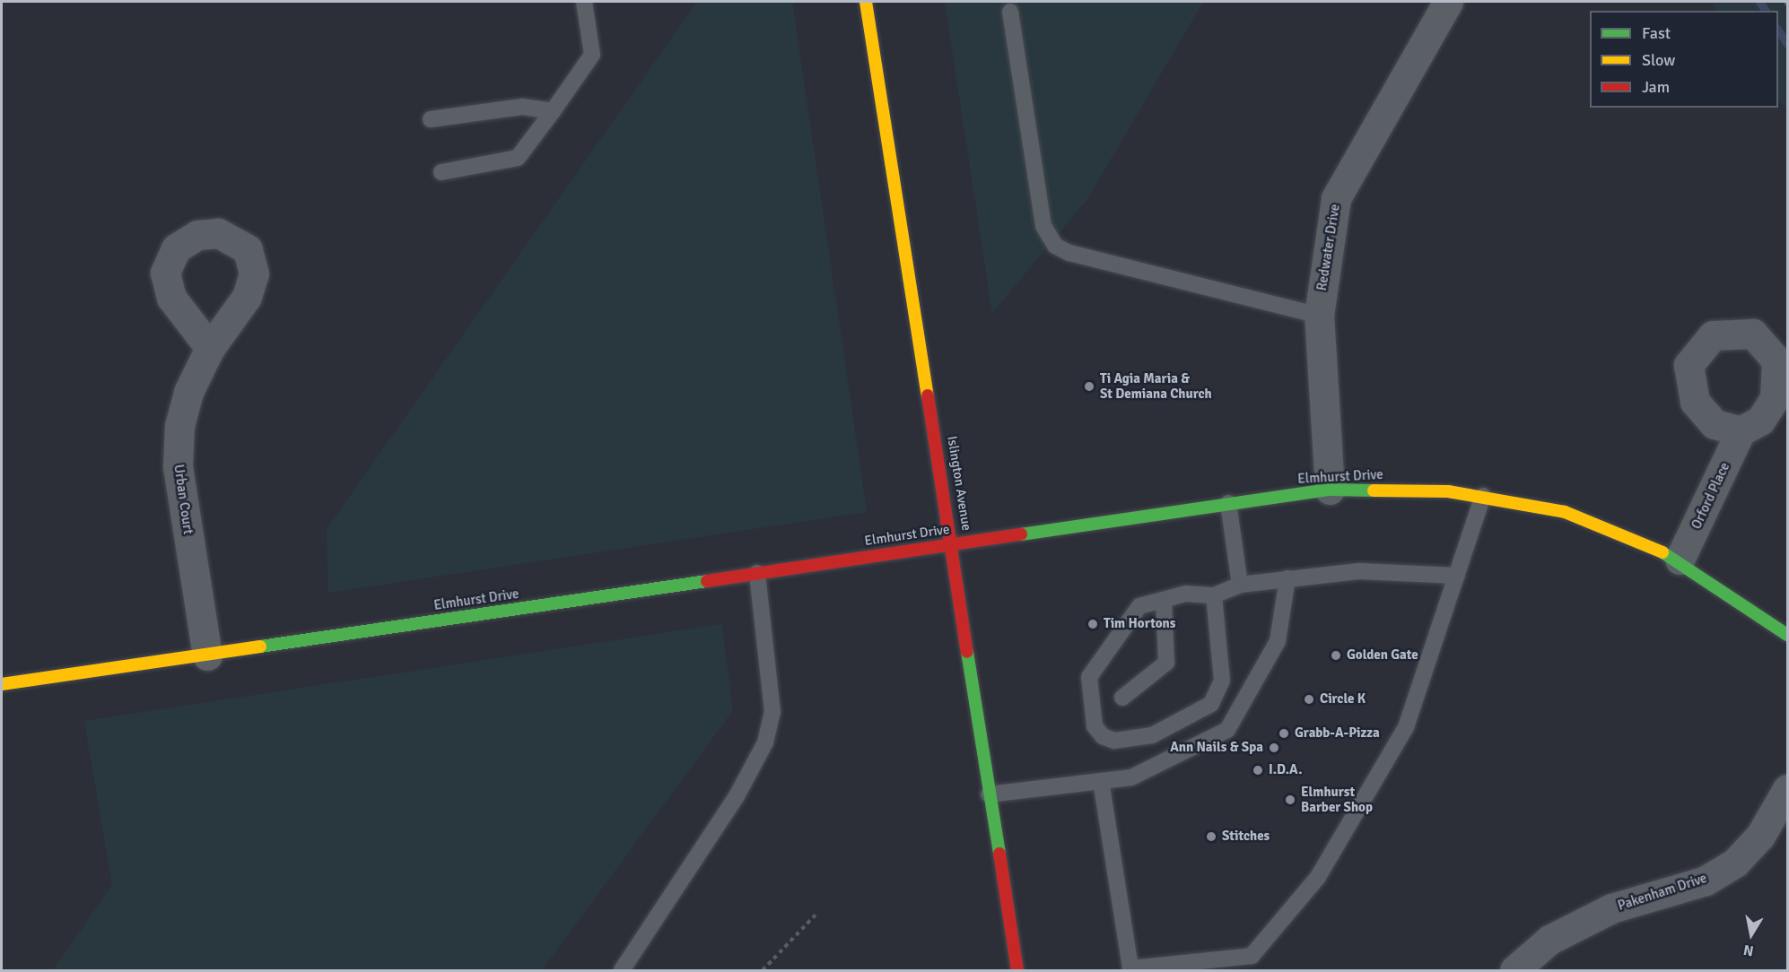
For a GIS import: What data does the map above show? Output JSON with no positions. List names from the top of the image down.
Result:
{
  "streets": {
    "street": [
      "Redwater Drive",
      "Elmhurst Drive",
      "Islington Avenue",
      "Orford Place",
      "Urban Court",
      "Pakenham Drive"
    ]
  },
  "crossings": [
    ["Redwater Drive", "Elmhurst Drive"],
    ["Elmhurst Drive", "Islington Avenue"],
    ["Elmhurst Drive", "Orford Place"],
    ["Elmhurst Drive", "Urban Court"]
  ],
  "places": [
    "Ti Agia Maria & St Demiana Church",
    "Tim Hortons",
    "Golden Gate",
    "Circle K",
    "Grabb-A-Pizza",
    "Ann Nails & Spa",
    "I.D.A.",
    "Elmhurst Barber Shop",
    "Stitches"
  ],
  "legend": ["Fast", "Slow", "Jam"],
  "north": "bottom"
}
